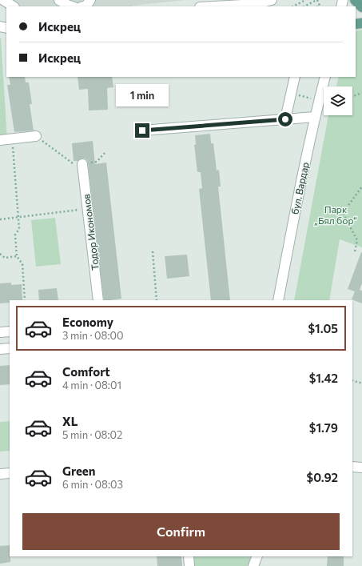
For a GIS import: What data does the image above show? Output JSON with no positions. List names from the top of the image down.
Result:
{
  "streets": {
    "street": ["бул. Вардар", "Тодор Икономов"]
  },
  "parks": ["Парк „Бял бор“"],
  "page": {
    "banner": ["Искрец", "Искрец"],
    "bubble": "1 min",
    "list": [
      {
        "name": "Economy",
        "note": "3 min · 08:00",
        "value": "$1.05"
      },
      {
        "name": "Comfort",
        "note": "4 min · 08:01",
        "value": "$1.42"
      },
      {
        "name": "XL",
        "note": "5 min · 08:02",
        "value": "$1.79"
      },
      {
        "name": "Green",
        "note": "6 min · 08:03",
        "value": "$0.92"
      }
    ],
    "buttons": "Confirm"
  }
}
